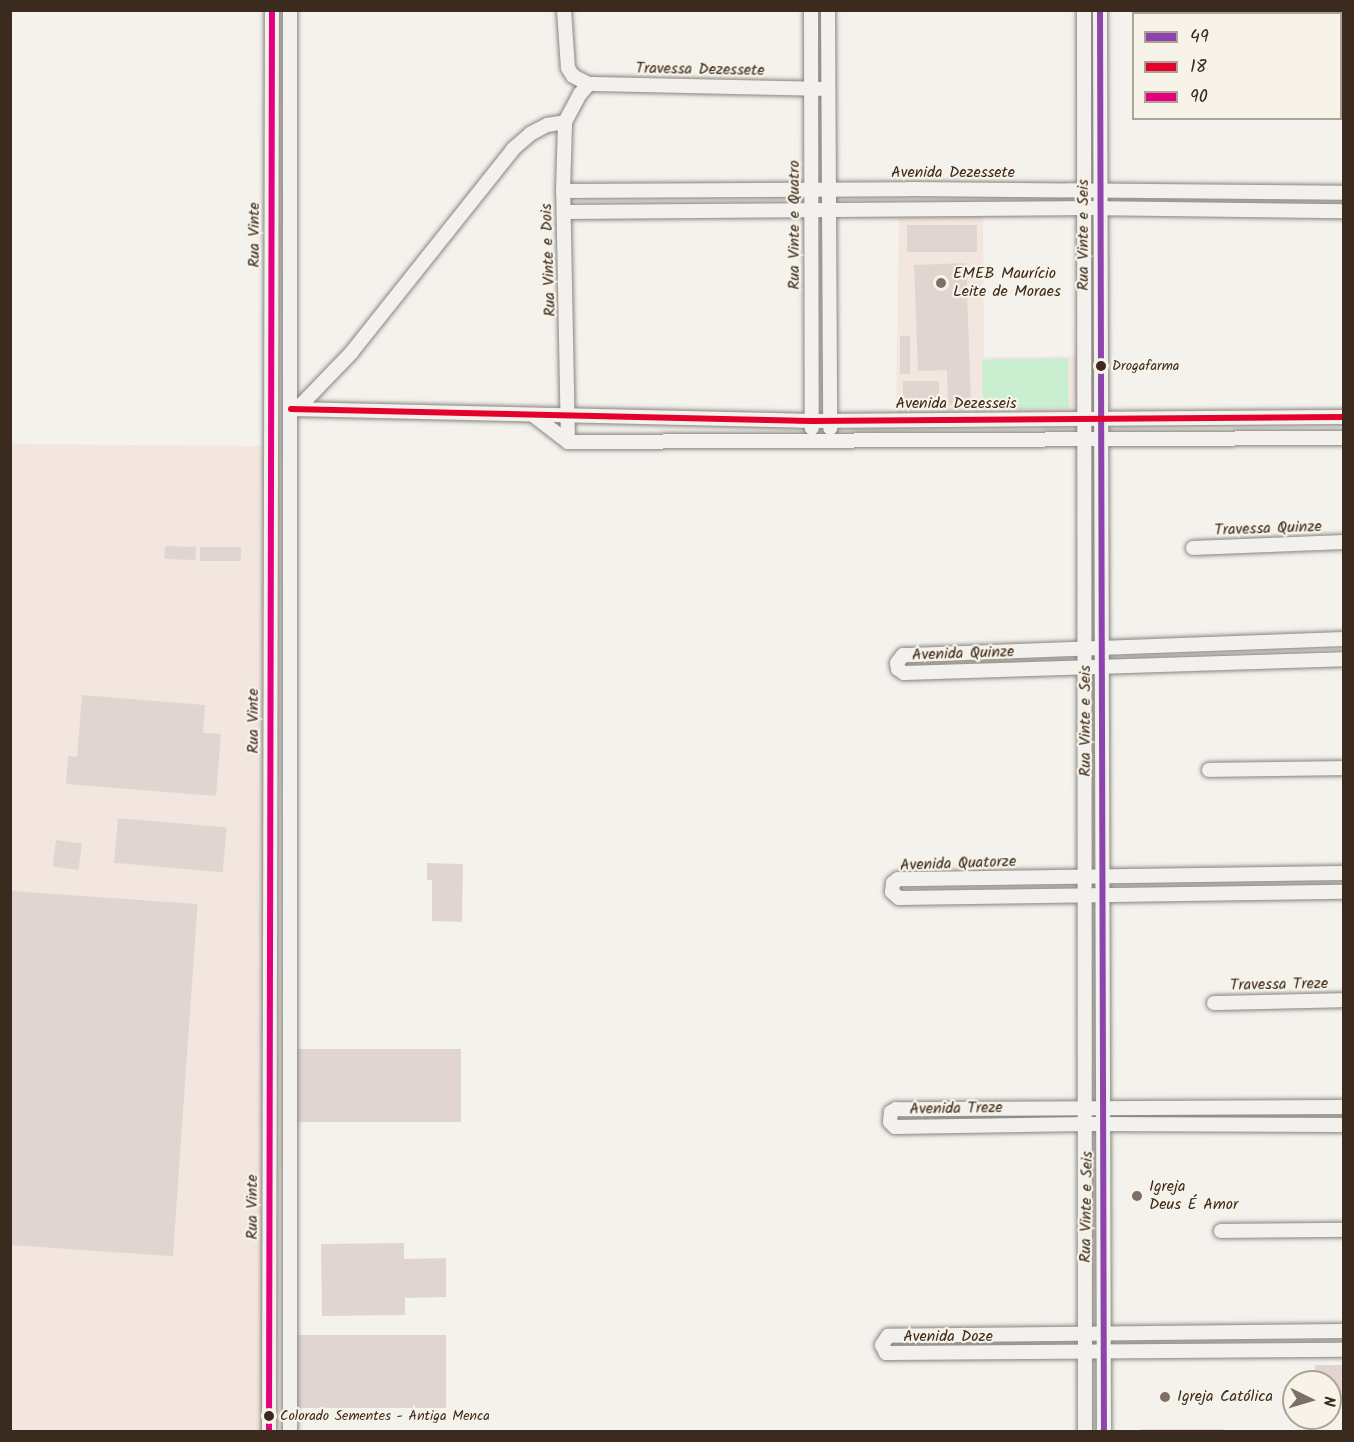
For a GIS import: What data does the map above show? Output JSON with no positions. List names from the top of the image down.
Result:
{
  "streets": {
    "street": [
      "Travessa Dezessete",
      "Avenida Dezessete",
      "Rua Vinte e Quatro",
      "Rua Vinte",
      "Rua Vinte e Seis",
      "Rua Vinte e Dois",
      "Avenida Dezesseis",
      "Travessa Quinze",
      "Avenida Quinze",
      "Avenida Quatorze",
      "Travessa Treze",
      "Avenida Treze",
      "Avenida Doze"
    ]
  },
  "crossings": [
    ["Travessa Dezessete", "Rua Vinte e Quatro"],
    ["Travessa Dezessete", "Rua Vinte e Dois"],
    ["Avenida Dezessete", "Rua Vinte e Quatro"],
    ["Avenida Dezessete", "Rua Vinte e Seis"],
    ["Avenida Dezessete", "Rua Vinte e Dois"],
    ["Rua Vinte e Quatro", "Avenida Dezesseis"],
    ["Rua Vinte e Seis", "Avenida Dezesseis"],
    ["Rua Vinte e Seis", "Avenida Quinze"],
    ["Rua Vinte e Seis", "Avenida Quatorze"],
    ["Rua Vinte e Seis", "Avenida Treze"],
    ["Rua Vinte e Seis", "Avenida Doze"],
    ["Rua Vinte e Dois", "Avenida Dezesseis"]
  ],
  "places": [
    "EMEB Maurício Leite de Moraes",
    "Drogafarma",
    "Igreja Deus É Amor",
    "Igreja Católica",
    "Colorado Sementes - Antiga Menca"
  ],
  "lines": ["transit line 49", "transit line 90", "transit line 18"],
  "legend": ["49", "18", "90"],
  "north": "right"
}
